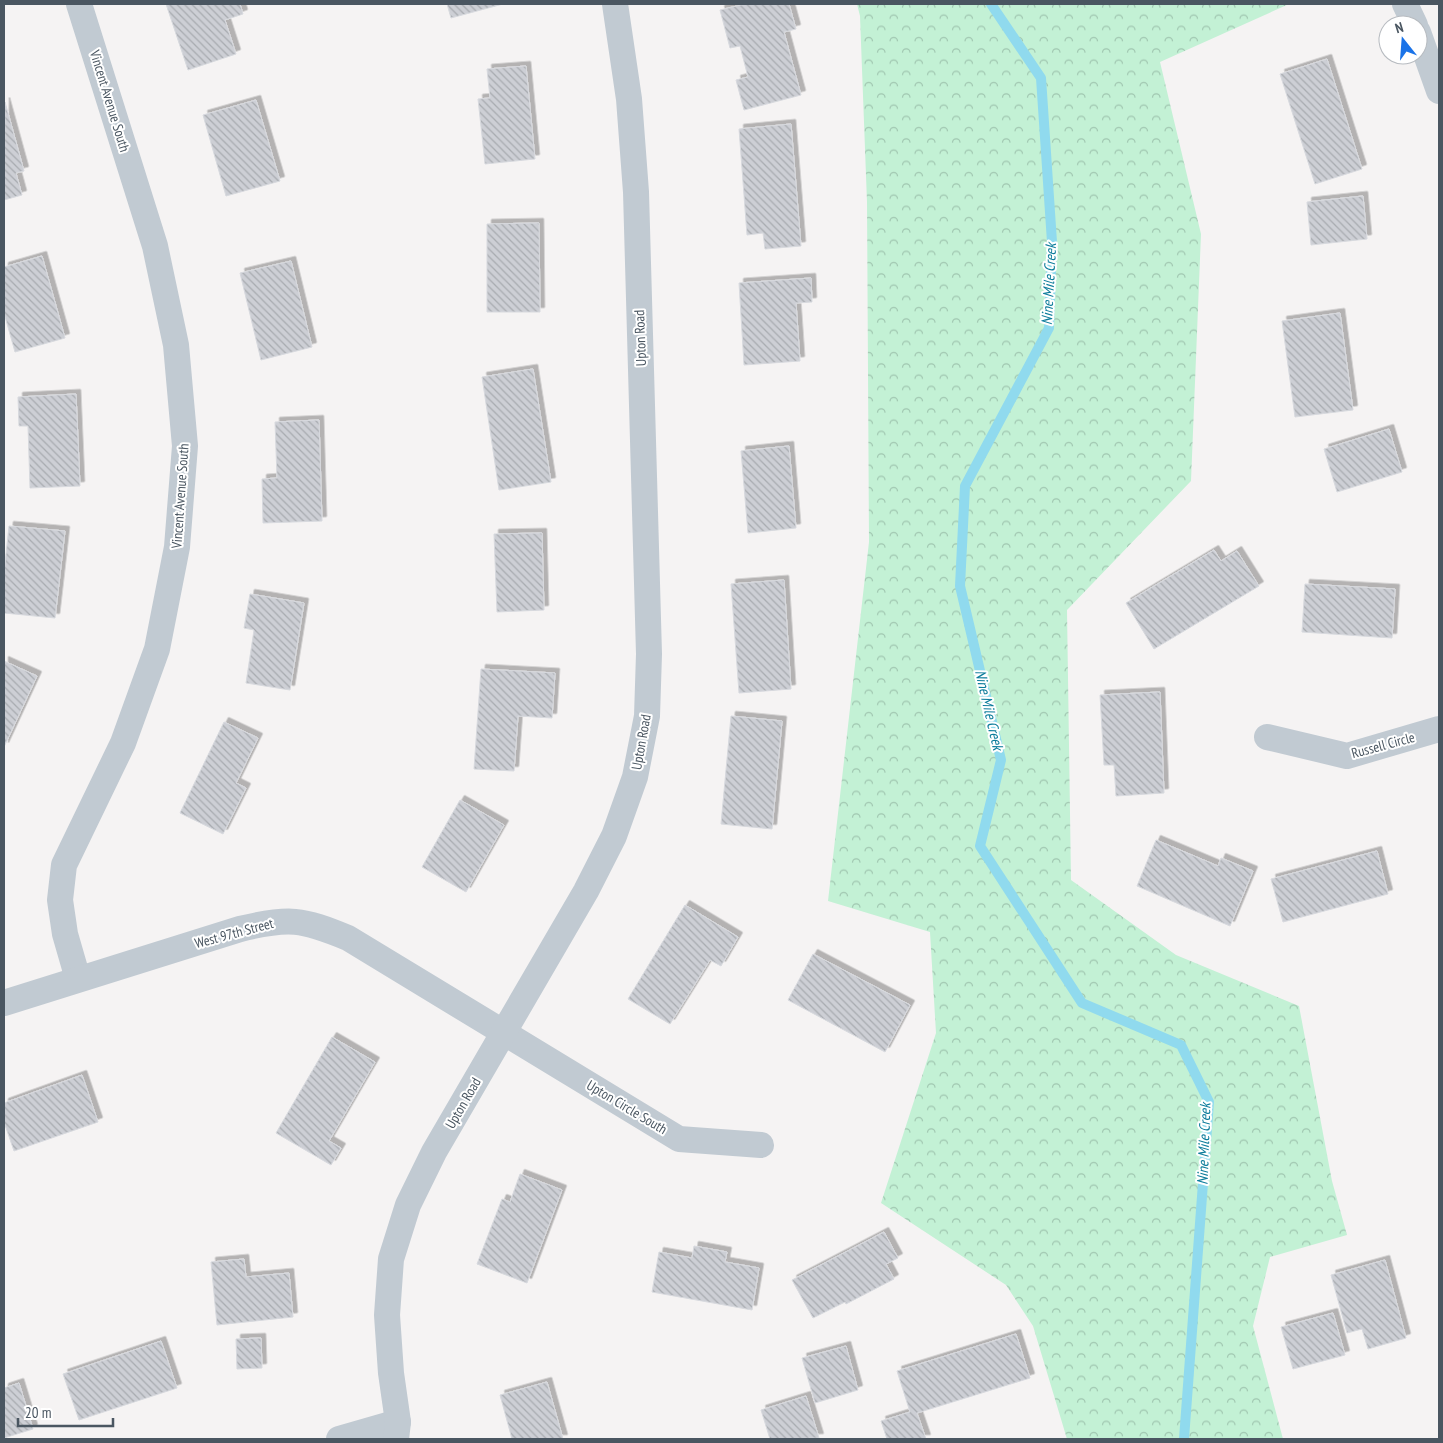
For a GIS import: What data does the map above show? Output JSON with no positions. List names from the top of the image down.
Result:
{
  "streets": {
    "street": [
      "Vincent Avenue South",
      "Upton Road",
      "Russell Circle",
      "West 97th Street",
      "Upton Circle South"
    ]
  },
  "crossings": [
    ["Vincent Avenue South", "West 97th Street"],
    ["Upton Road", "West 97th Street"],
    ["Upton Road", "Upton Circle South"],
    ["West 97th Street", "Upton Circle South"]
  ],
  "water": ["Nine Mile Creek"],
  "scale_bar": "20 m",
  "north": "top"
}
